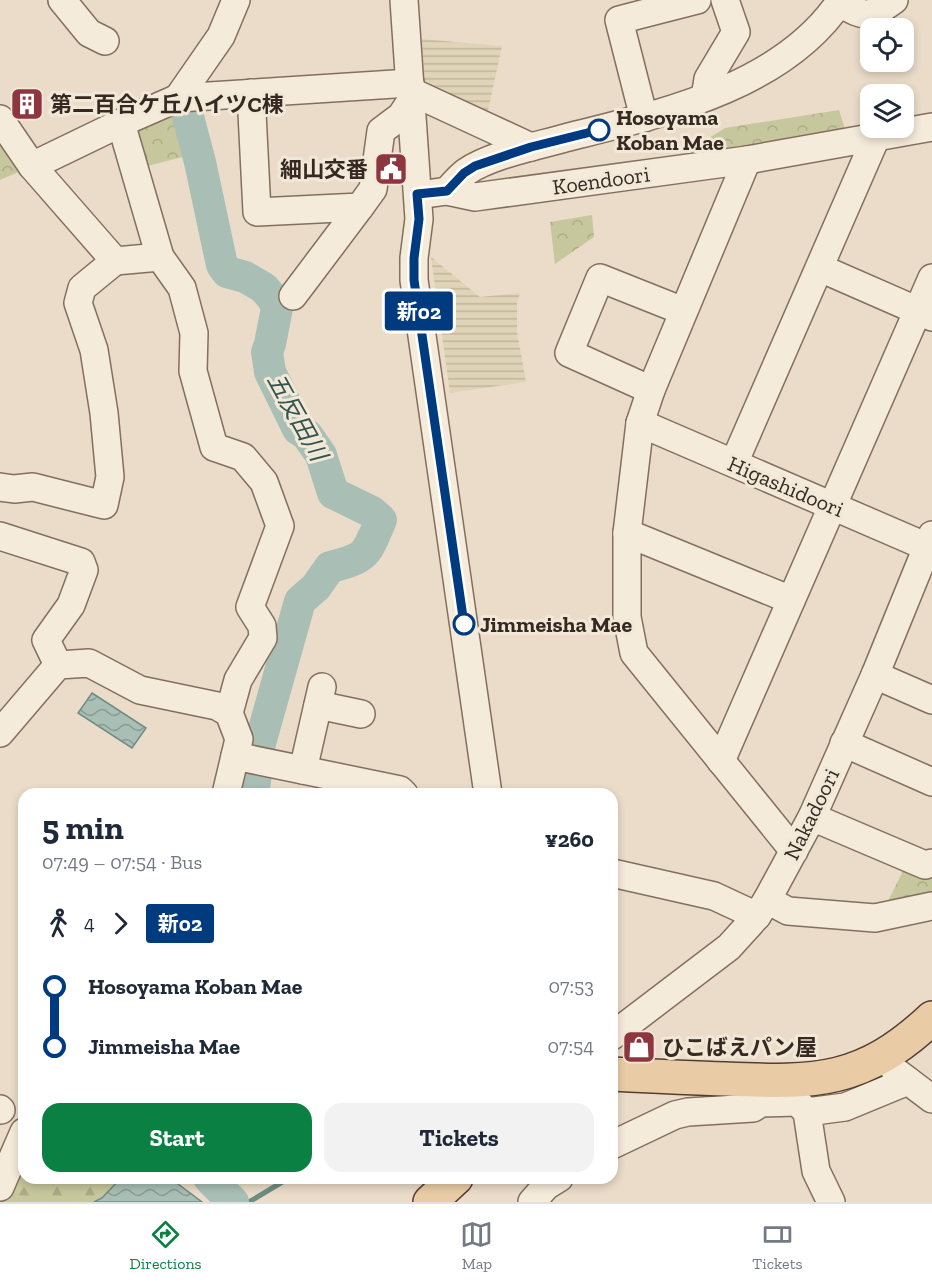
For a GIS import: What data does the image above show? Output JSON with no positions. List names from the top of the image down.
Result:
{
  "streets": {
    "street": ["Koendoori", "Higashidoori", "Nakadoori"]
  },
  "crossings": [
    ["Higashidoori", "Nakadoori"]
  ],
  "water": ["五反田川"],
  "places": {
    "building": ["第二百合ケ丘ハイツC棟"],
    "other": ["Hosoyama Koban Mae", "Jimmeisha Mae"],
    "public building": ["細山交番"],
    "shop": ["ひこばえパン屋"]
  },
  "lines": ["bus line 新02"],
  "page": {
    "on_map": "新02",
    "heading": ["5 min", "07:49 – 07:54 · Bus", "¥260"],
    "legs": ["4", "新02"],
    "list": [
      {
        "name": "Hosoyama Koban Mae",
        "value": "07:53"
      },
      {
        "name": "Jimmeisha Mae",
        "value": "07:54"
      }
    ],
    "buttons": ["Start", "Tickets"],
    "tabs": ["Directions", "Map", "Tickets"]
  }
}
